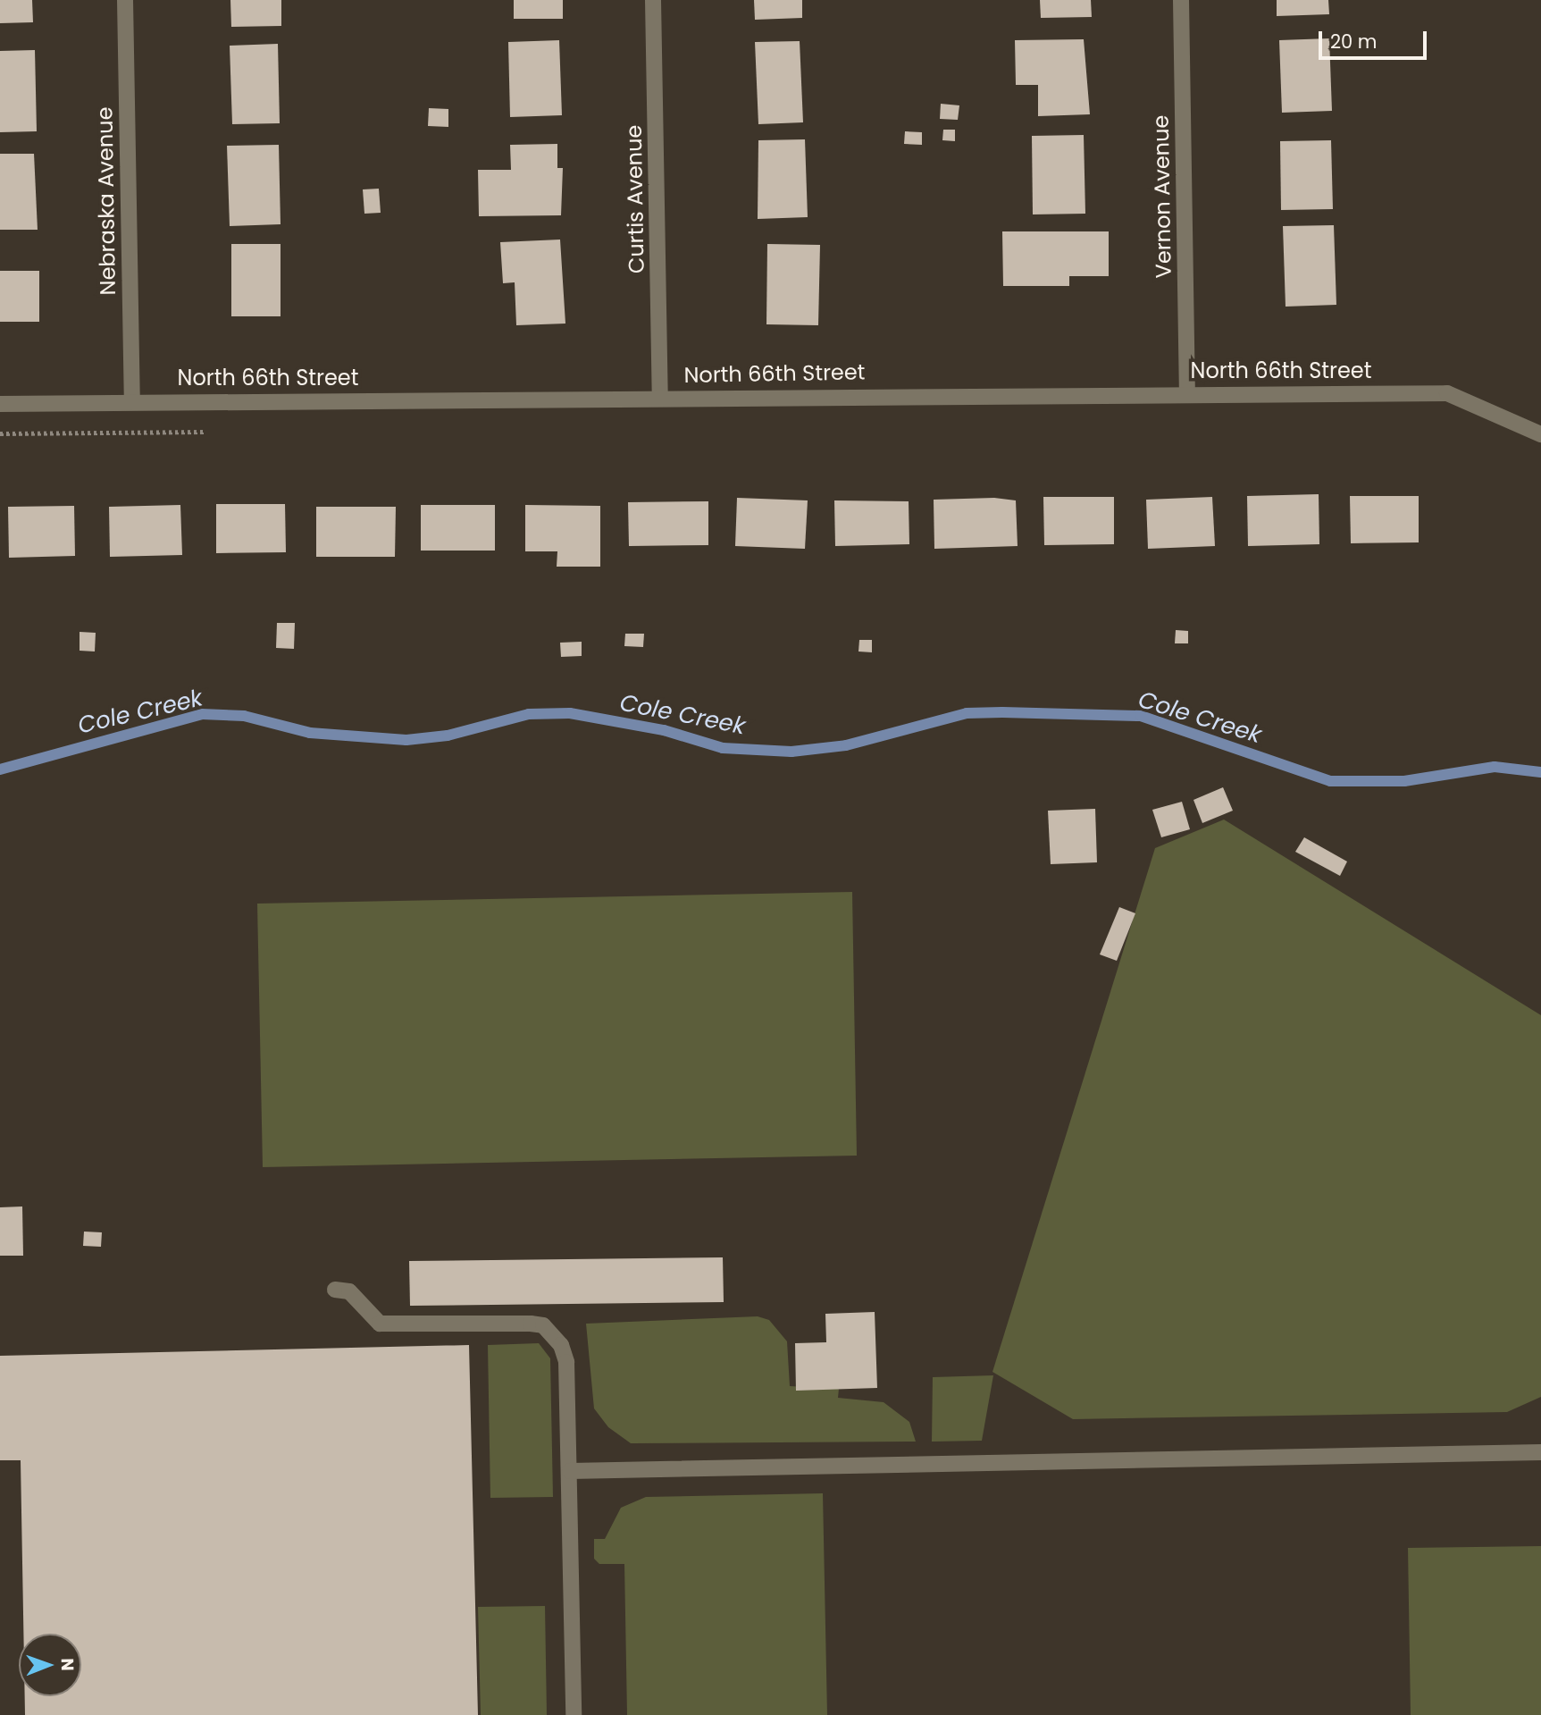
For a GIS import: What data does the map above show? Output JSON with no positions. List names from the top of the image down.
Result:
{
  "streets": {
    "street": [
      "Vernon Avenue",
      "Curtis Avenue",
      "Nebraska Avenue",
      "North 66th Street"
    ]
  },
  "crossings": [
    ["Vernon Avenue", "North 66th Street"],
    ["Curtis Avenue", "North 66th Street"],
    ["Nebraska Avenue", "North 66th Street"]
  ],
  "water": ["Cole Creek"],
  "scale_bar": "20 m",
  "north": "right"
}
